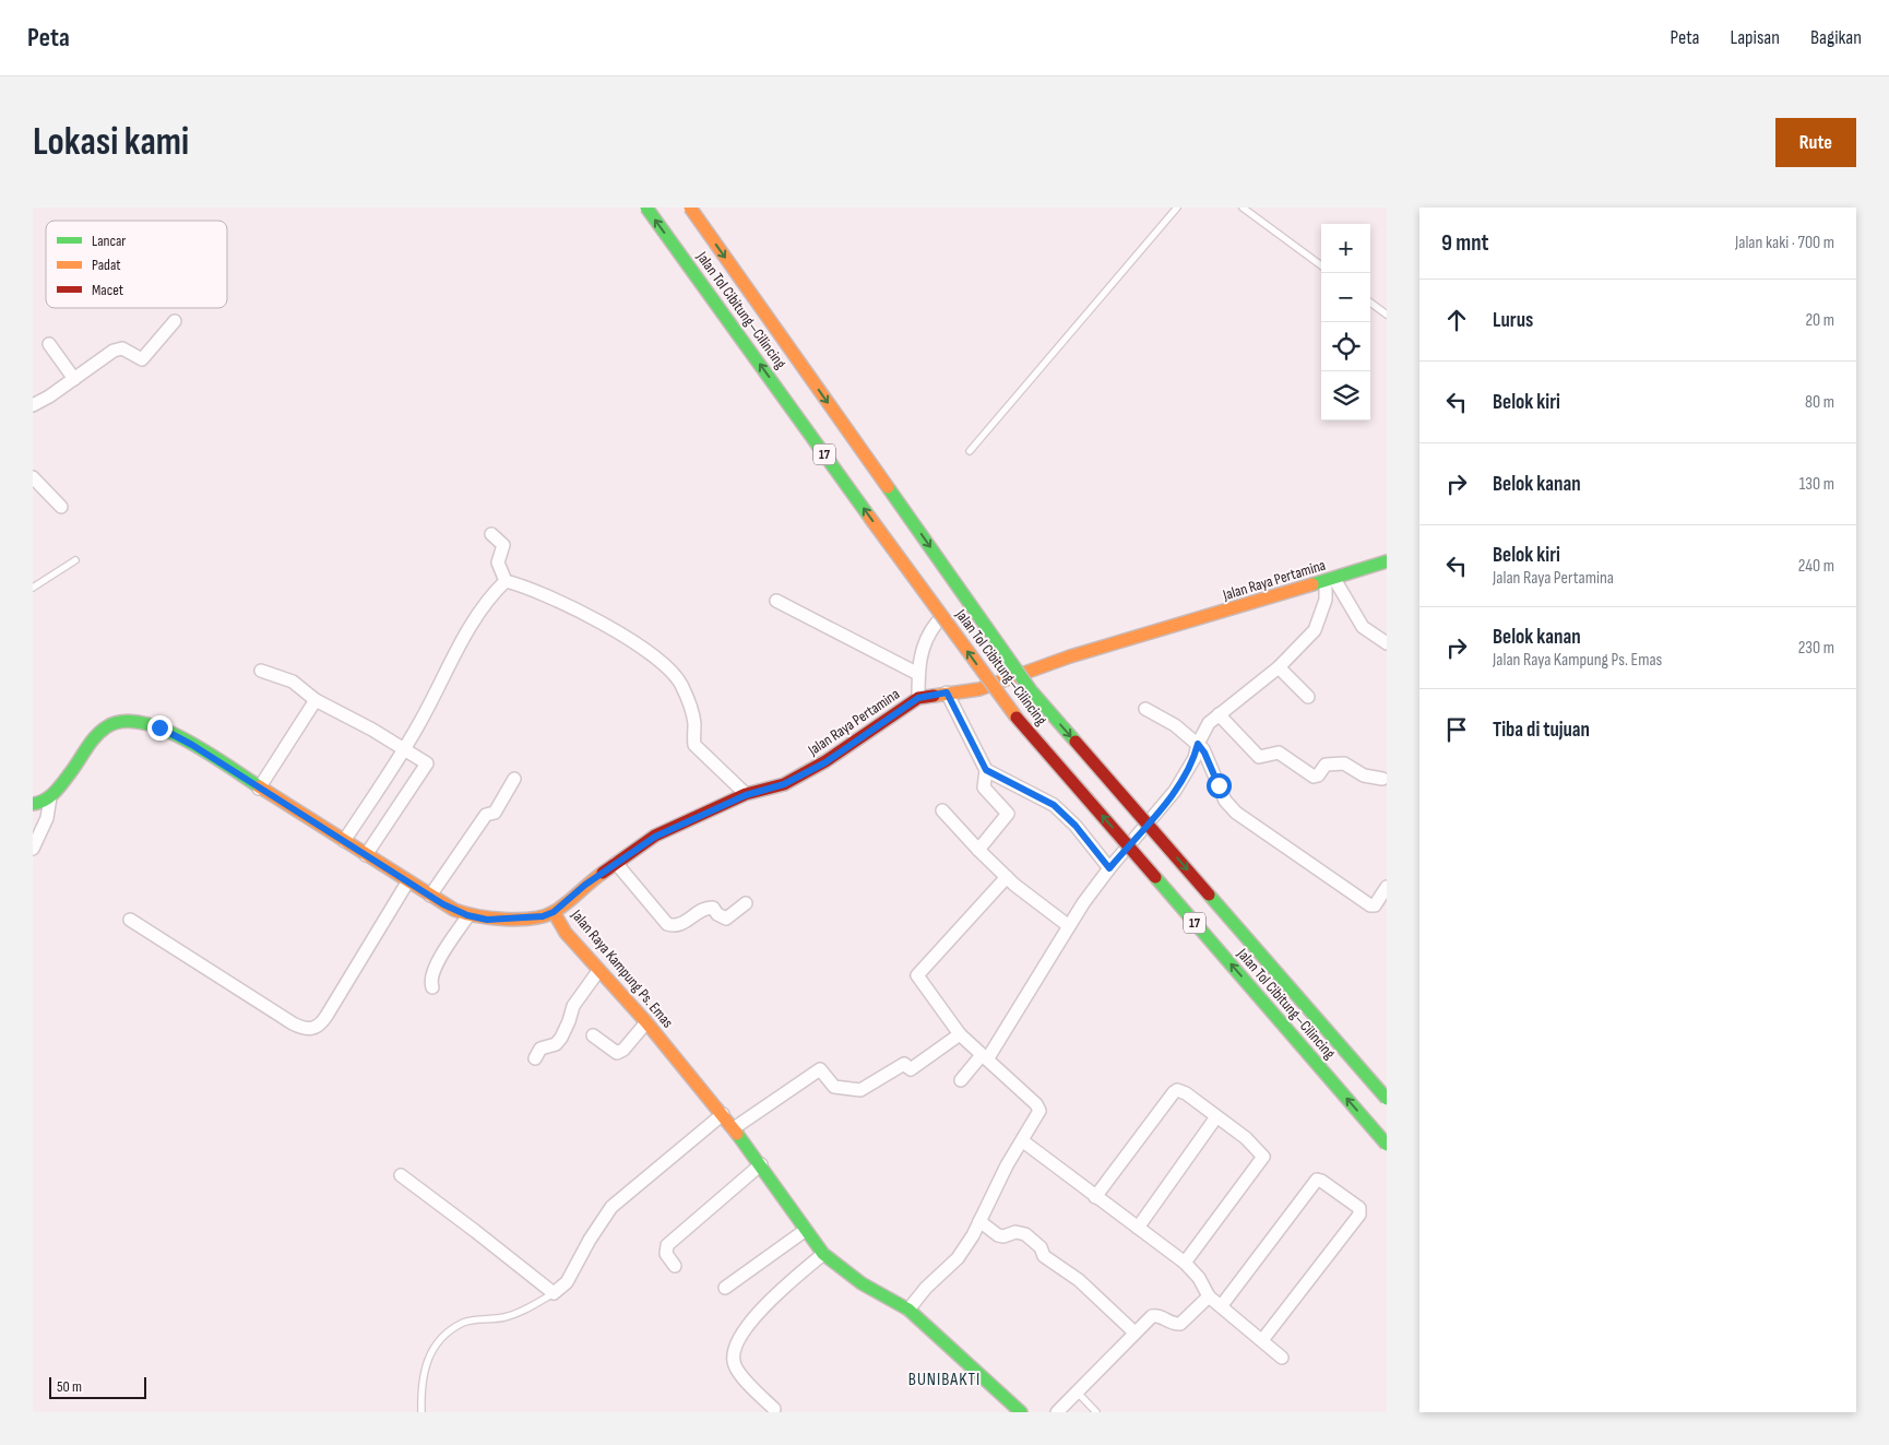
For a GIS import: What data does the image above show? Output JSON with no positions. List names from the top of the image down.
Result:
{
  "streets": {
    "main road": [
      "Jalan Tol Cibitung–Cilincing",
      "17",
      "Jalan Raya Pertamina",
      "Jalan Raya Kampung Ps. Emas"
    ]
  },
  "crossings": [
    ["Jalan Raya Pertamina", "Jalan Raya Kampung Ps. Emas"]
  ],
  "districts": ["BUNIBAKTI"],
  "legend": ["Lancar", "Padat", "Macet"],
  "scale_bar": "50 m",
  "page": {
    "header": "Peta",
    "nav": ["Peta", "Lapisan", "Bagikan"],
    "buttons": "Rute",
    "title": "Lokasi kami",
    "heading": ["9 mnt", "Jalan kaki · 700 m"],
    "map_buttons": ["+", "−"],
    "list": [
      ["Lurus", "20 m"],
      ["Belok kiri", "80 m"],
      ["Belok kanan", "130 m"],
      ["Belok kiri", "Jalan Raya Pertamina", "240 m"],
      ["Belok kanan", "Jalan Raya Kampung Ps. Emas", "230 m"],
      "Tiba di tujuan"
    ],
    "scale": "50 m"
  }
}
